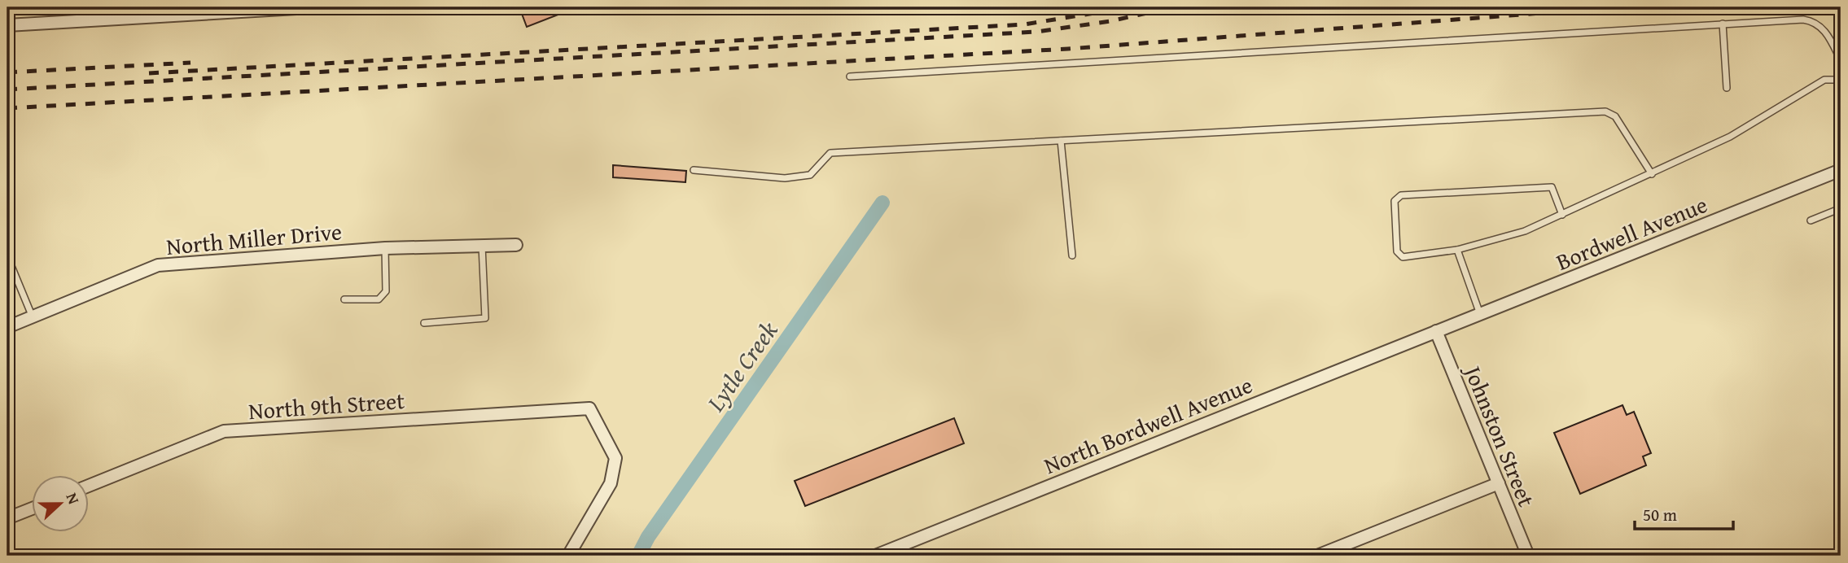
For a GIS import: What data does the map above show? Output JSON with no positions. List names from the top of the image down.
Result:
{
  "streets": {
    "street": [
      "Bordwell Avenue",
      "North Miller Drive",
      "North 9th Street",
      "North Bordwell Avenue",
      "Johnston Street"
    ]
  },
  "crossings": [
    ["Bordwell Avenue", "North Bordwell Avenue"],
    ["Bordwell Avenue", "Johnston Street"],
    ["North Bordwell Avenue", "Johnston Street"]
  ],
  "water": ["Lytle Creek"],
  "scale_bar": "50 m",
  "north": "right"
}
